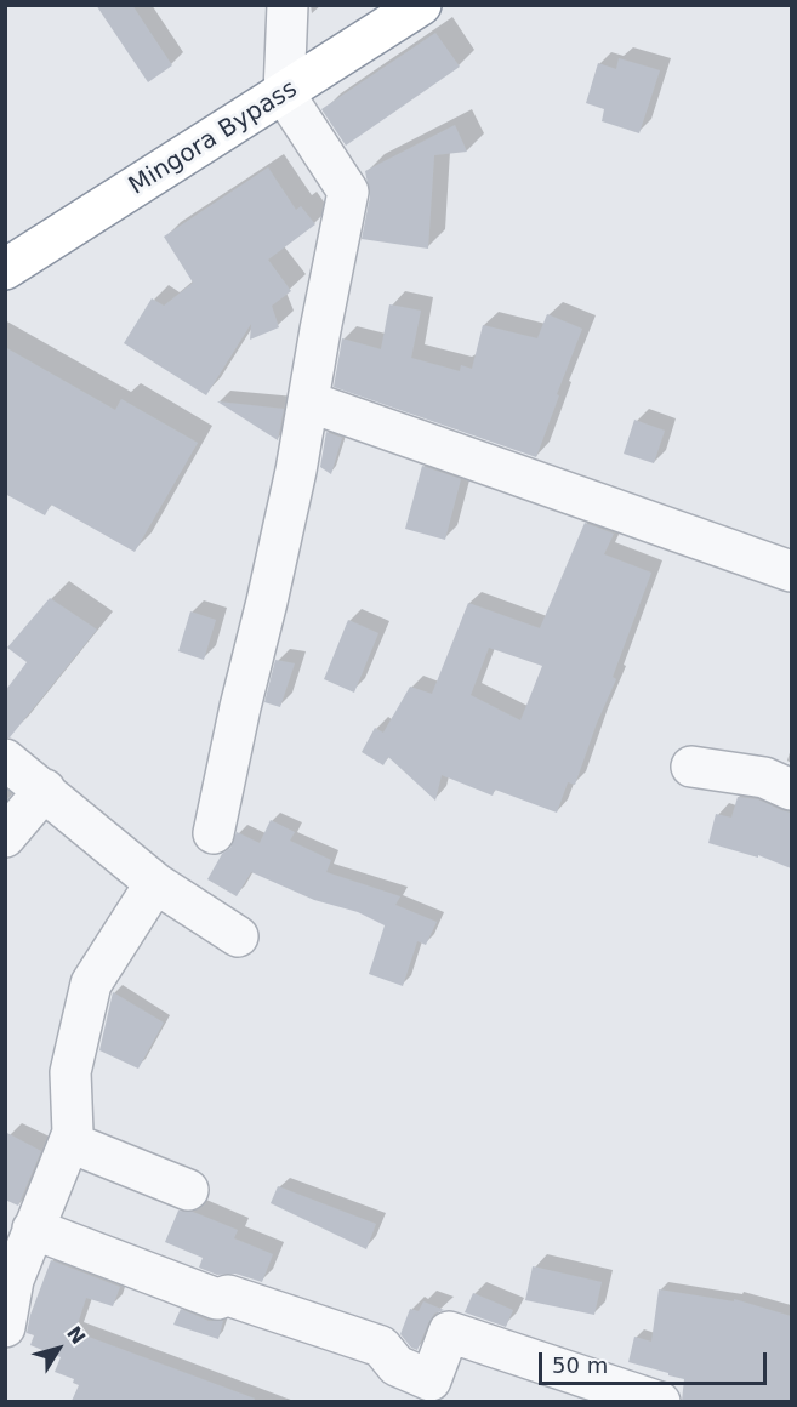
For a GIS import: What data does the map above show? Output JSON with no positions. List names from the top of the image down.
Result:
{
  "streets": {
    "highway": ["Mingora Bypass"]
  },
  "scale_bar": "50 m",
  "north": "top right"
}
